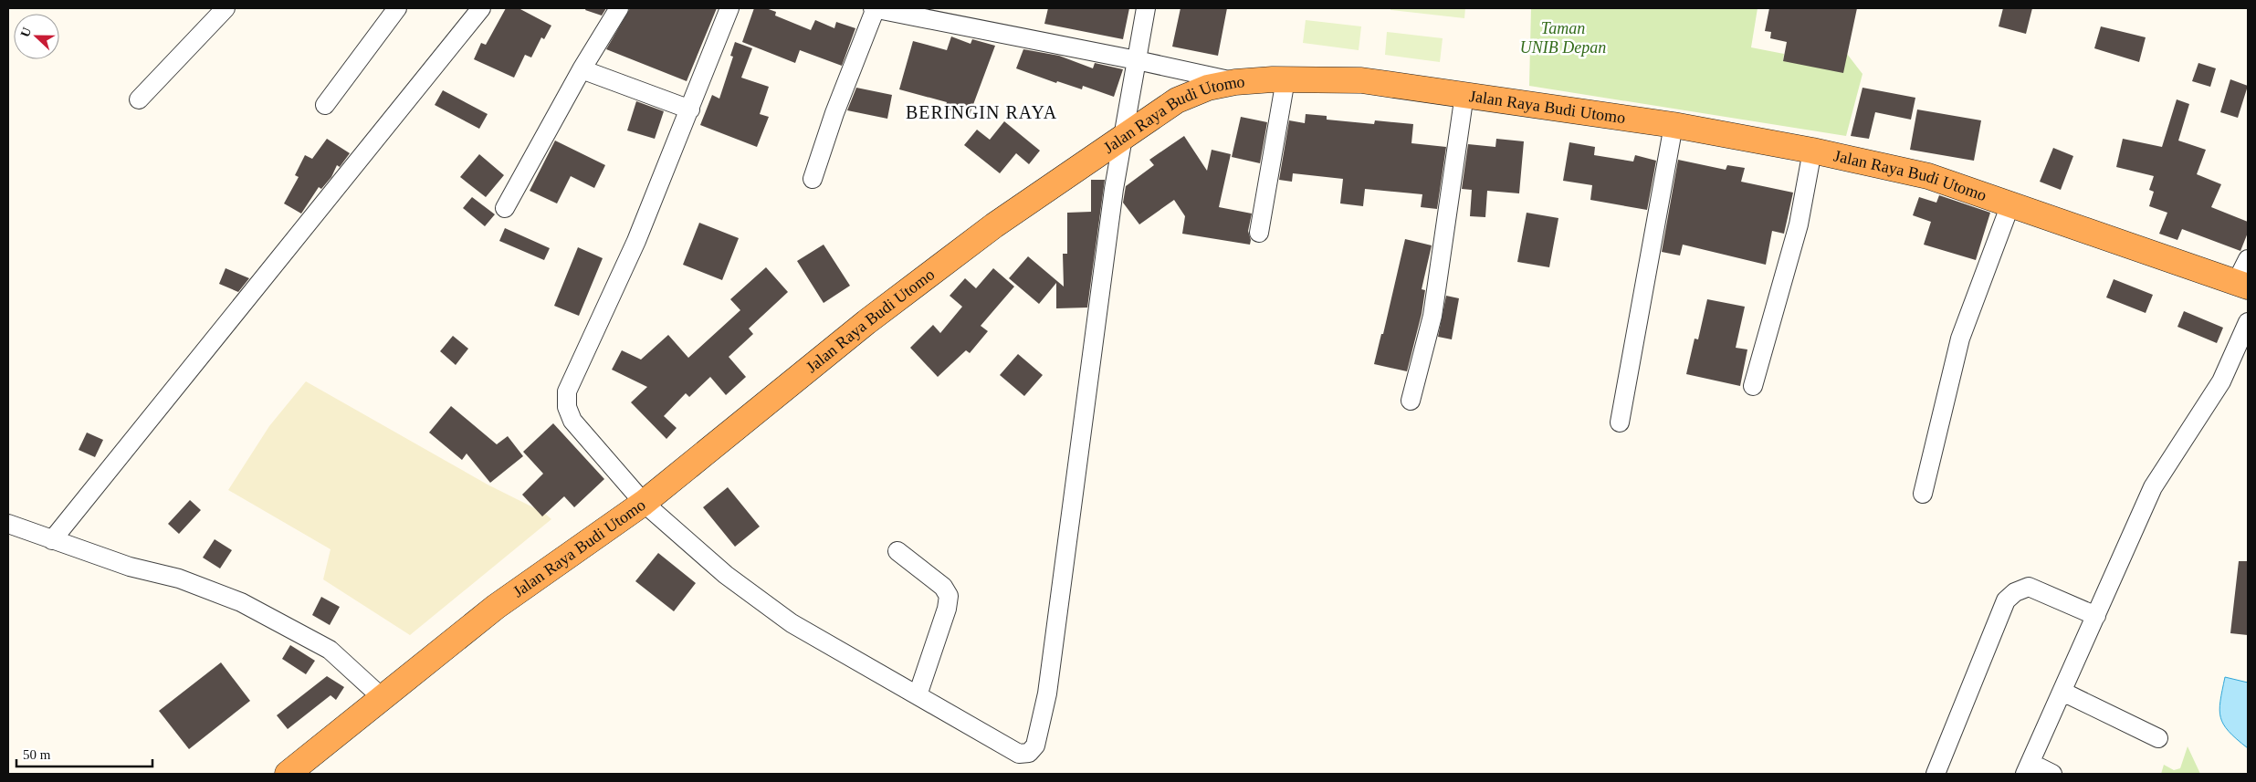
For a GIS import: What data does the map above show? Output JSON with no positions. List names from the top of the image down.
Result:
{
  "streets": {
    "highway": ["Jalan Raya Budi Utomo"]
  },
  "districts": ["BERINGIN RAYA"],
  "parks": ["Taman UNIB Depan"],
  "scale_bar": "50 m",
  "north": "left"
}
